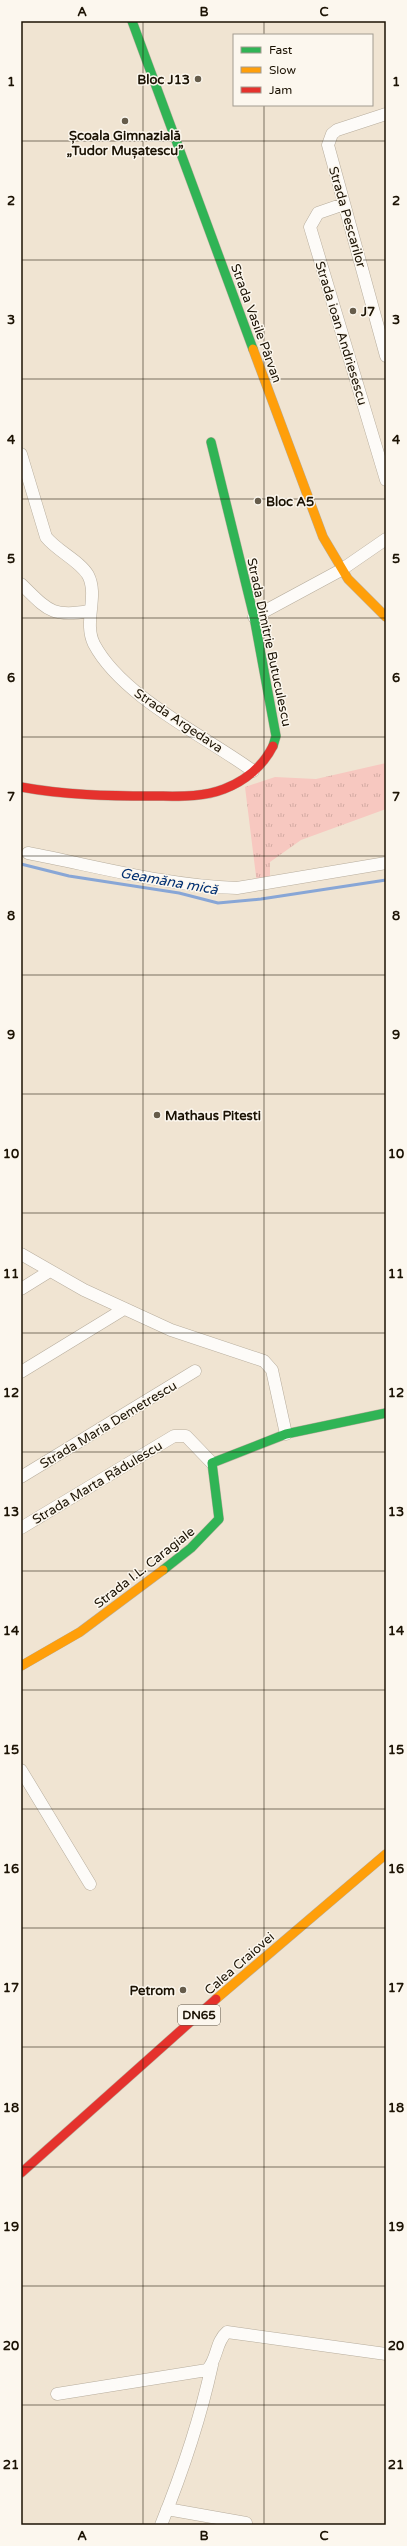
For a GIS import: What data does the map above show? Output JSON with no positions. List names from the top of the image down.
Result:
{
  "streets": {
    "main road": [
      "Strada Vasile Pârvan",
      "Strada Dimitrie Butuculescu",
      "Strada I.L. Caragiale",
      "Calea Craiovei",
      "DN65"
    ],
    "street": [
      "Strada Pescarilor",
      "Strada ioan Andriesescu",
      "Strada Argedava",
      "Strada Maria Demetrescu",
      "Strada Marta Rădulescu"
    ]
  },
  "crossings": [
    ["Strada Pescarilor", "Strada ioan Andriesescu"],
    ["Strada Dimitrie Butuculescu", "Strada Argedava"],
    ["Strada Marta Rădulescu", "Strada I.L. Caragiale"]
  ],
  "water": ["Geamăna mică"],
  "places": [
    "Bloc J13",
    "Școala Gimnazială „Tudor Mușatescu”",
    "J7",
    "Bloc A5",
    "Mathaus Pitesti",
    "Petrom"
  ],
  "legend": ["Fast", "Slow", "Jam"],
  "grid": {
    "columns": ["A", "B", "C"],
    "rows": [
      "1",
      "2",
      "3",
      "4",
      "5",
      "6",
      "7",
      "8",
      "9",
      "10",
      "11",
      "12",
      "13",
      "14",
      "15",
      "16",
      "17",
      "18",
      "19",
      "20",
      "21"
    ]
  }
}
